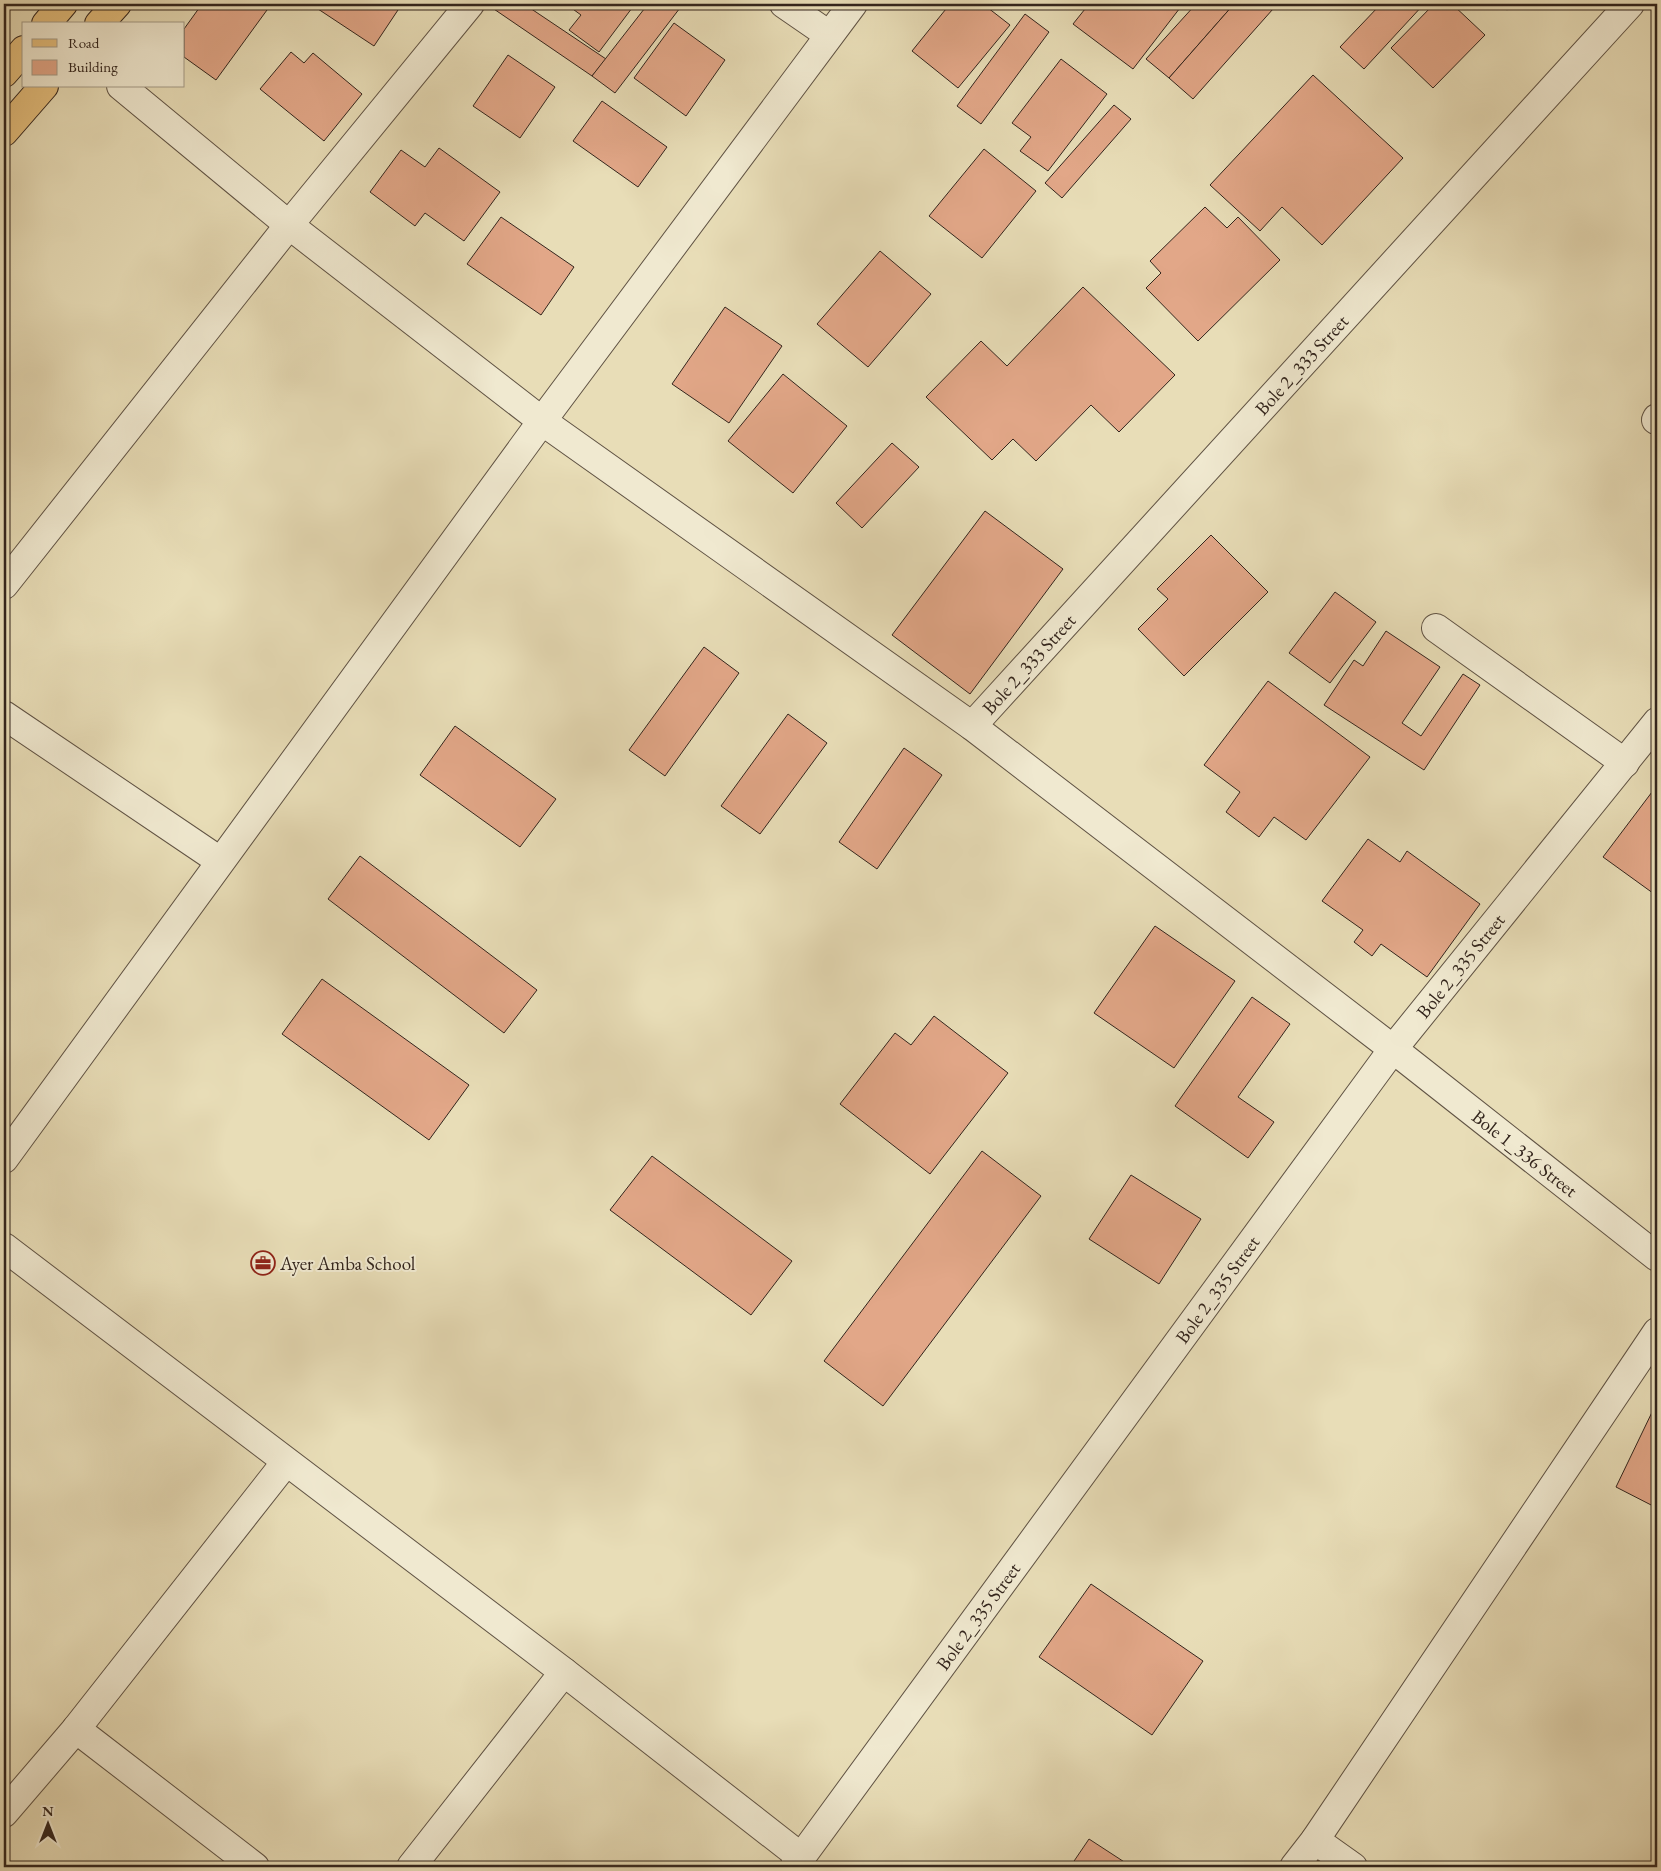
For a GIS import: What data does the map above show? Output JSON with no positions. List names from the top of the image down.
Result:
{
  "streets": {
    "street": ["Bole 2_333 Street", "Bole 2_335 Street", "Bole 1_336 Street"]
  },
  "crossings": [
    ["Bole 2_333 Street", "Bole 1_336 Street"],
    ["Bole 2_335 Street", "Bole 1_336 Street"]
  ],
  "places": {
    "office": ["Ayer Amba School"]
  },
  "legend": ["Road", "Building"],
  "north": "top"
}
